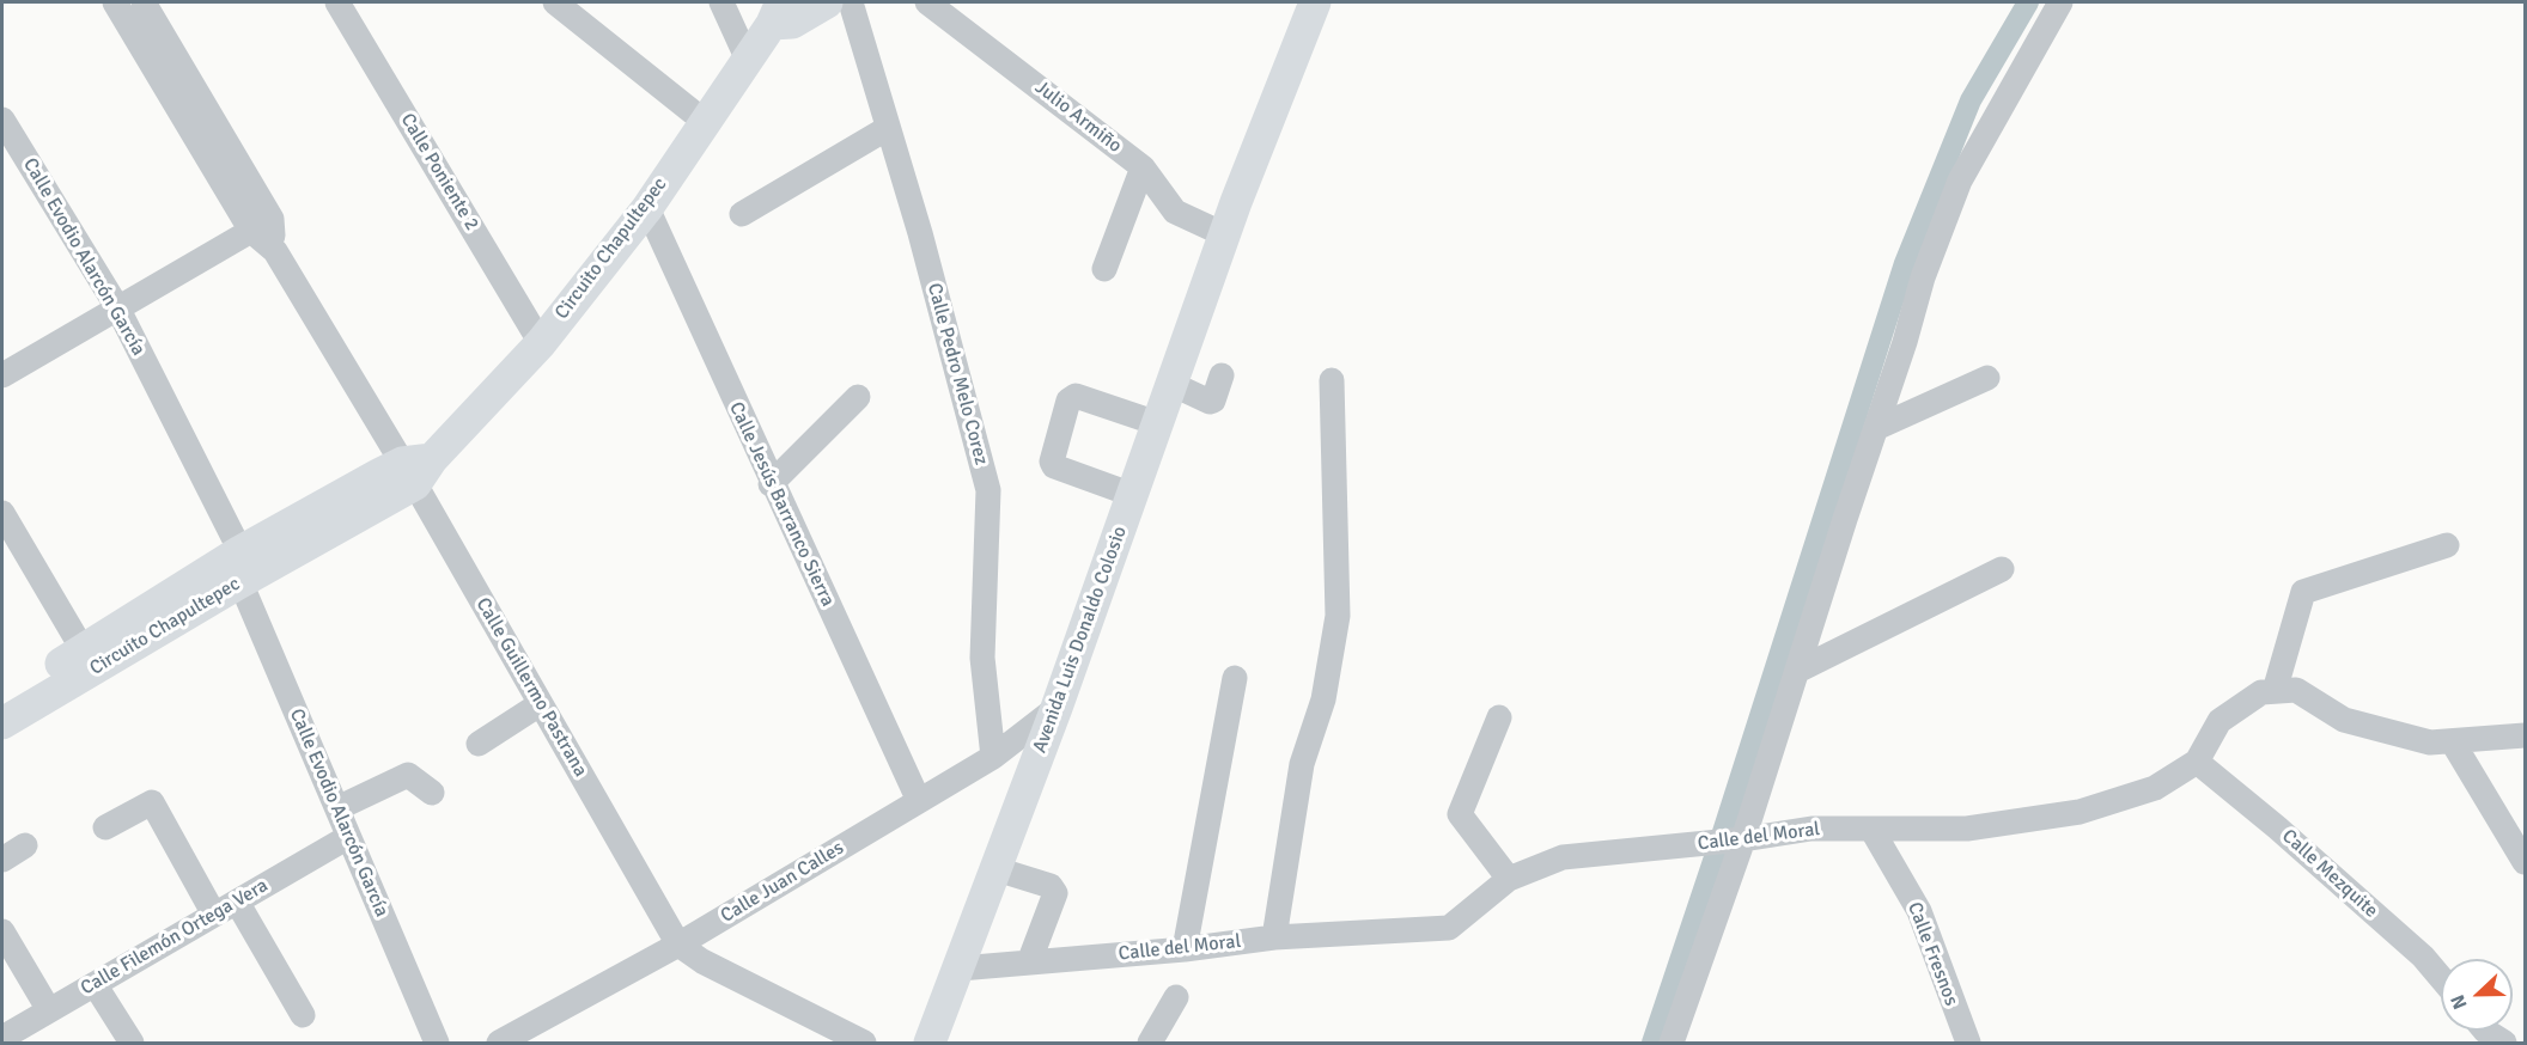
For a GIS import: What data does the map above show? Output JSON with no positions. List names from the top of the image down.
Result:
{
  "streets": {
    "main road": ["Circuito Chapultepec", "Avenida Luis Donaldo Colosio"],
    "street": [
      "Julio Armiño",
      "Calle Poniente 2",
      "Calle Evodio Alarcón García",
      "Calle Pedro Melo Corez",
      "Calle Jesús Barranco Sierra",
      "Calle Guillermo Pastrana",
      "Calle del Moral",
      "Calle Mezquite",
      "Calle Juan Calles",
      "Calle Filemón Ortega Vera",
      "Calle Fresnos"
    ]
  },
  "crossings": [
    ["Julio Armiño", "Avenida Luis Donaldo Colosio"],
    ["Calle Poniente 2", "Circuito Chapultepec"],
    ["Circuito Chapultepec", "Calle Evodio Alarcón García"],
    ["Circuito Chapultepec", "Calle Jesús Barranco Sierra"],
    ["Circuito Chapultepec", "Calle Guillermo Pastrana"],
    ["Calle Evodio Alarcón García", "Calle Filemón Ortega Vera"],
    ["Calle Pedro Melo Corez", "Calle Juan Calles"],
    ["Calle Jesús Barranco Sierra", "Calle Juan Calles"],
    ["Avenida Luis Donaldo Colosio", "Calle del Moral"],
    ["Avenida Luis Donaldo Colosio", "Calle Juan Calles"],
    ["Calle Guillermo Pastrana", "Calle Juan Calles"],
    ["Calle del Moral", "Calle Mezquite"],
    ["Calle del Moral", "Calle Fresnos"]
  ],
  "north": "left"
}
